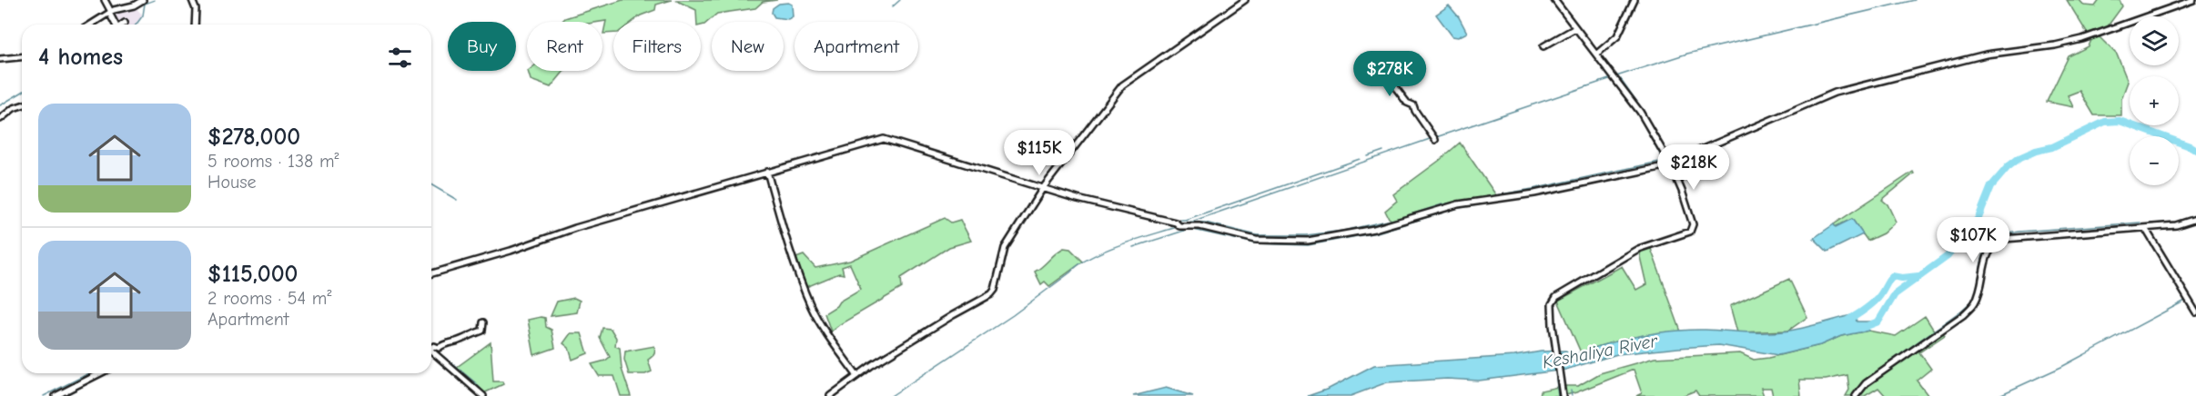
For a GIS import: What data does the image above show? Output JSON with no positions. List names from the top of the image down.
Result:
{
  "water": ["Keshaliya River"],
  "page": {
    "map_buttons": ["+", "−"],
    "chip": [
      "Buy",
      "Rent",
      "Filters",
      "New",
      "Apartment"
    ],
    "heading": "4 homes",
    "price": [
      "$278K",
      "$115K",
      "$218K",
      "$107K"
    ],
    "list": [
      {
        "name": "$278,000",
        "note": "5 rooms · 138 m² · House"
      },
      {
        "name": "$115,000",
        "note": "2 rooms · 54 m² · Apartment"
      }
    ]
  }
}
